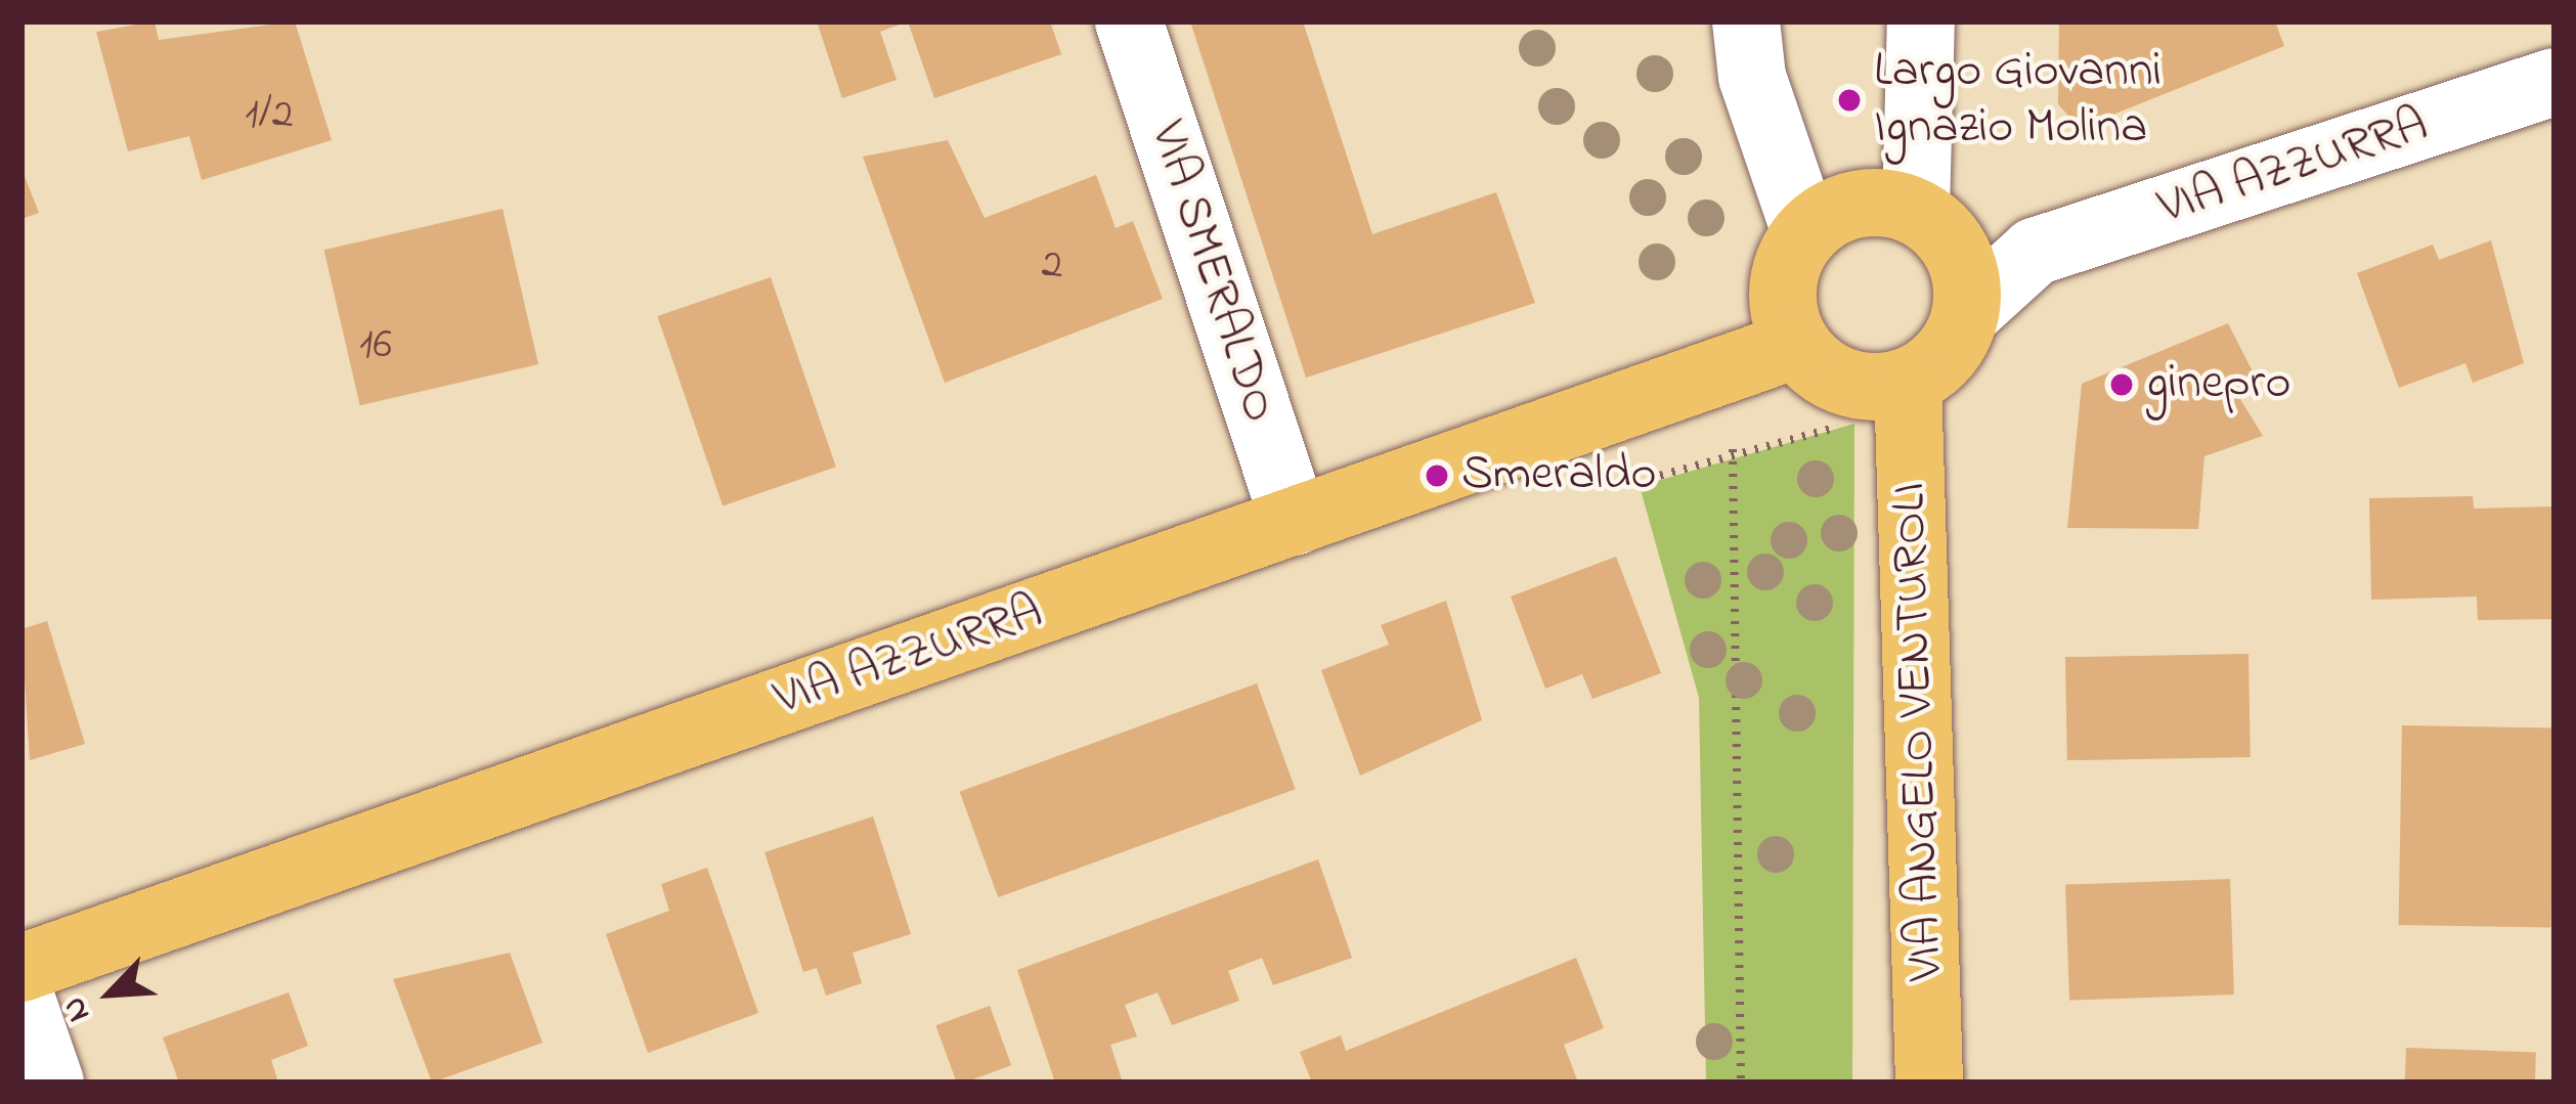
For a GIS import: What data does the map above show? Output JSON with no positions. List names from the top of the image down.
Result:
{
  "streets": {
    "main road": ["VIA AZZURRA", "VIA ANGELO VENTUROLI"],
    "street": ["VIA SMERALDO"]
  },
  "crossings": [
    ["VIA AZZURRA", "VIA SMERALDO"],
    ["VIA AZZURRA", "VIA ANGELO VENTUROLI"]
  ],
  "places": ["Largo Giovanni Ignazio Molina", "ginepro", "Smeraldo"],
  "house_numbers": ["1/2", "2", "16"],
  "north": "bottom left"
}
